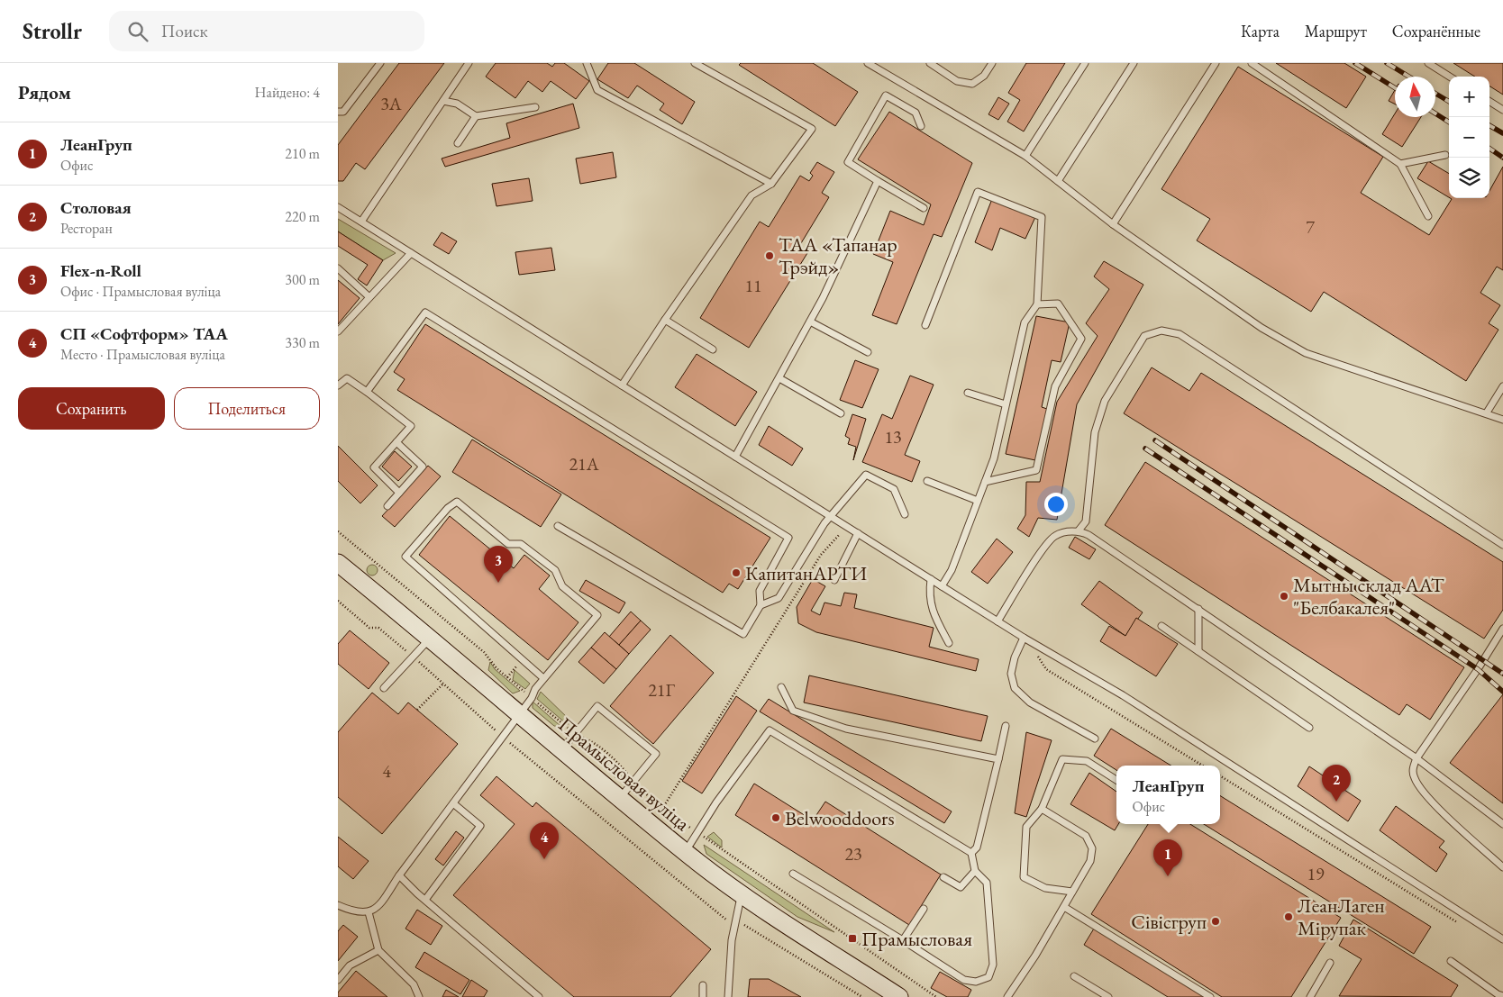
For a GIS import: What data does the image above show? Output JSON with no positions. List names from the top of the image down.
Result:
{
  "streets": {
    "main road": ["Прамысловая вуліца"]
  },
  "places": {
    "other": [
      "ТАА «Тапанар Трэйд»",
      "КапитанАРТИ",
      "Мытны склад ААТ \"Белбакалея\"",
      "Belwooddoors",
      "ЛеанЛаген Мірупак",
      "Сівісгруп"
    ],
    "transit": ["Прамысловая"]
  },
  "house_numbers": [
    "3А",
    "7",
    "11",
    "13",
    "21А",
    "21Г",
    "4",
    "23",
    "19"
  ],
  "north": "top",
  "page": {
    "header": "Strollr",
    "search": "Поиск",
    "nav": ["Карта", "Маршрут", "Сохранённые"],
    "heading": ["Рядом", "Найдено: 4"],
    "map_buttons": ["+", "−"],
    "list": [
      {
        "mark": "1",
        "name": "ЛеанГруп",
        "note": "Офис",
        "value": "210 m"
      },
      {
        "mark": "2",
        "name": "Столовая",
        "note": "Ресторан",
        "value": "220 m"
      },
      {
        "mark": "3",
        "name": "Flex-n-Roll",
        "note": "Офис · Прамысловая вуліца",
        "value": "300 m"
      },
      {
        "mark": "4",
        "name": "СП «Софтформ» ТАА",
        "note": "Место · Прамысловая вуліца",
        "value": "330 m"
      }
    ],
    "buttons": ["Сохранить", "Поделиться"],
    "pins": [
      "3",
      "2",
      "4",
      "1"
    ],
    "popup": ["ЛеанГруп", "Офис"]
  }
}
